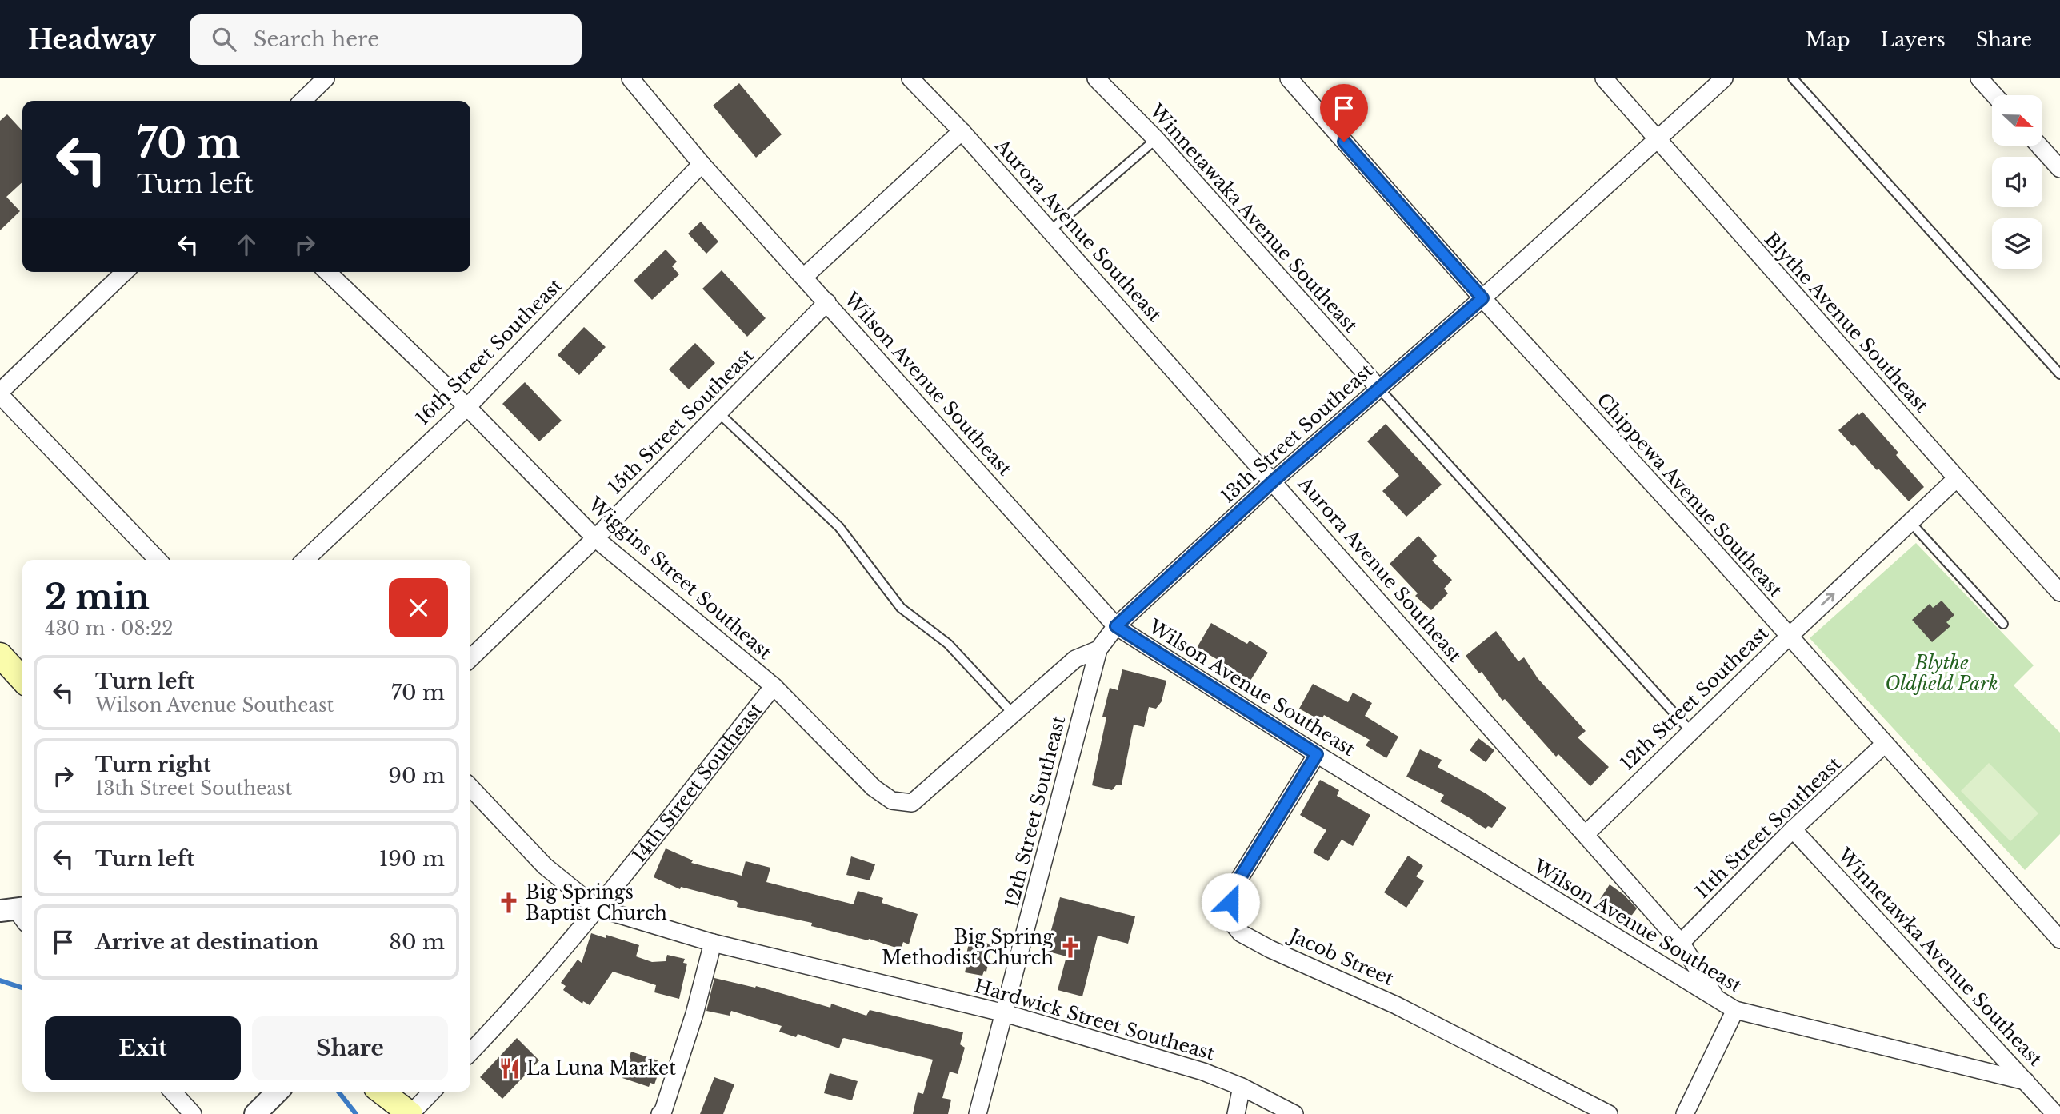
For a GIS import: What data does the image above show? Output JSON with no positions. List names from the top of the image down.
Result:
{
  "streets": {
    "street": [
      "Winnetawaka Avenue Southeast",
      "Aurora Avenue Southeast",
      "Blythe Avenue Southeast",
      "16th Street Southeast",
      "Wilson Avenue Southeast",
      "15th Street Southeast",
      "13th Street Southeast",
      "Chippewa Avenue Southeast",
      "Wiggins Street Southeast",
      "12th Street Southeast",
      "14th Street Southeast",
      "11th Street Southeast",
      "Jacob Street",
      "Winnetawka Avenue Southeast",
      "Hardwick Street Southeast"
    ]
  },
  "crossings": [
    ["Winnetawaka Avenue Southeast", "13th Street Southeast"],
    ["Aurora Avenue Southeast", "Wilson Avenue Southeast"],
    ["Aurora Avenue Southeast", "13th Street Southeast"],
    ["Aurora Avenue Southeast", "12th Street Southeast"],
    ["Aurora Avenue Southeast", "11th Street Southeast"],
    ["Blythe Avenue Southeast", "13th Street Southeast"],
    ["Blythe Avenue Southeast", "12th Street Southeast"],
    ["16th Street Southeast", "Wilson Avenue Southeast"],
    ["16th Street Southeast", "Wiggins Street Southeast"],
    ["Wilson Avenue Southeast", "15th Street Southeast"],
    ["Wilson Avenue Southeast", "13th Street Southeast"],
    ["Wilson Avenue Southeast", "Jacob Street"],
    ["Wilson Avenue Southeast", "Winnetawka Avenue Southeast"],
    ["15th Street Southeast", "Wiggins Street Southeast"],
    ["13th Street Southeast", "Chippewa Avenue Southeast"],
    ["13th Street Southeast", "Wiggins Street Southeast"],
    ["13th Street Southeast", "12th Street Southeast"],
    ["Chippewa Avenue Southeast", "12th Street Southeast"],
    ["Chippewa Avenue Southeast", "11th Street Southeast"],
    ["Wiggins Street Southeast", "14th Street Southeast"],
    ["12th Street Southeast", "Hardwick Street Southeast"],
    ["14th Street Southeast", "Hardwick Street Southeast"],
    ["11th Street Southeast", "Winnetawka Avenue Southeast"]
  ],
  "parks": ["Blythe Oldfield Park"],
  "places": {
    "church": ["Big Springs Baptist Church", "Big Spring Methodist Church"],
    "restaurant": ["La Luna Market"]
  },
  "north": "right",
  "page": {
    "header": "Headway",
    "search": "Search here",
    "nav": ["Map", "Layers", "Share"],
    "turn": ["70 m", "Turn left"],
    "heading": ["2 min", "430 m · 08:22"],
    "list": [
      {
        "name": "Turn left",
        "note": "Wilson Avenue Southeast",
        "value": "70 m"
      },
      {
        "name": "Turn right",
        "note": "13th Street Southeast",
        "value": "90 m"
      },
      {
        "name": "Turn left",
        "value": "190 m"
      },
      {
        "name": "Arrive at destination",
        "value": "80 m"
      }
    ],
    "buttons": ["Exit", "Share"]
  }
}
